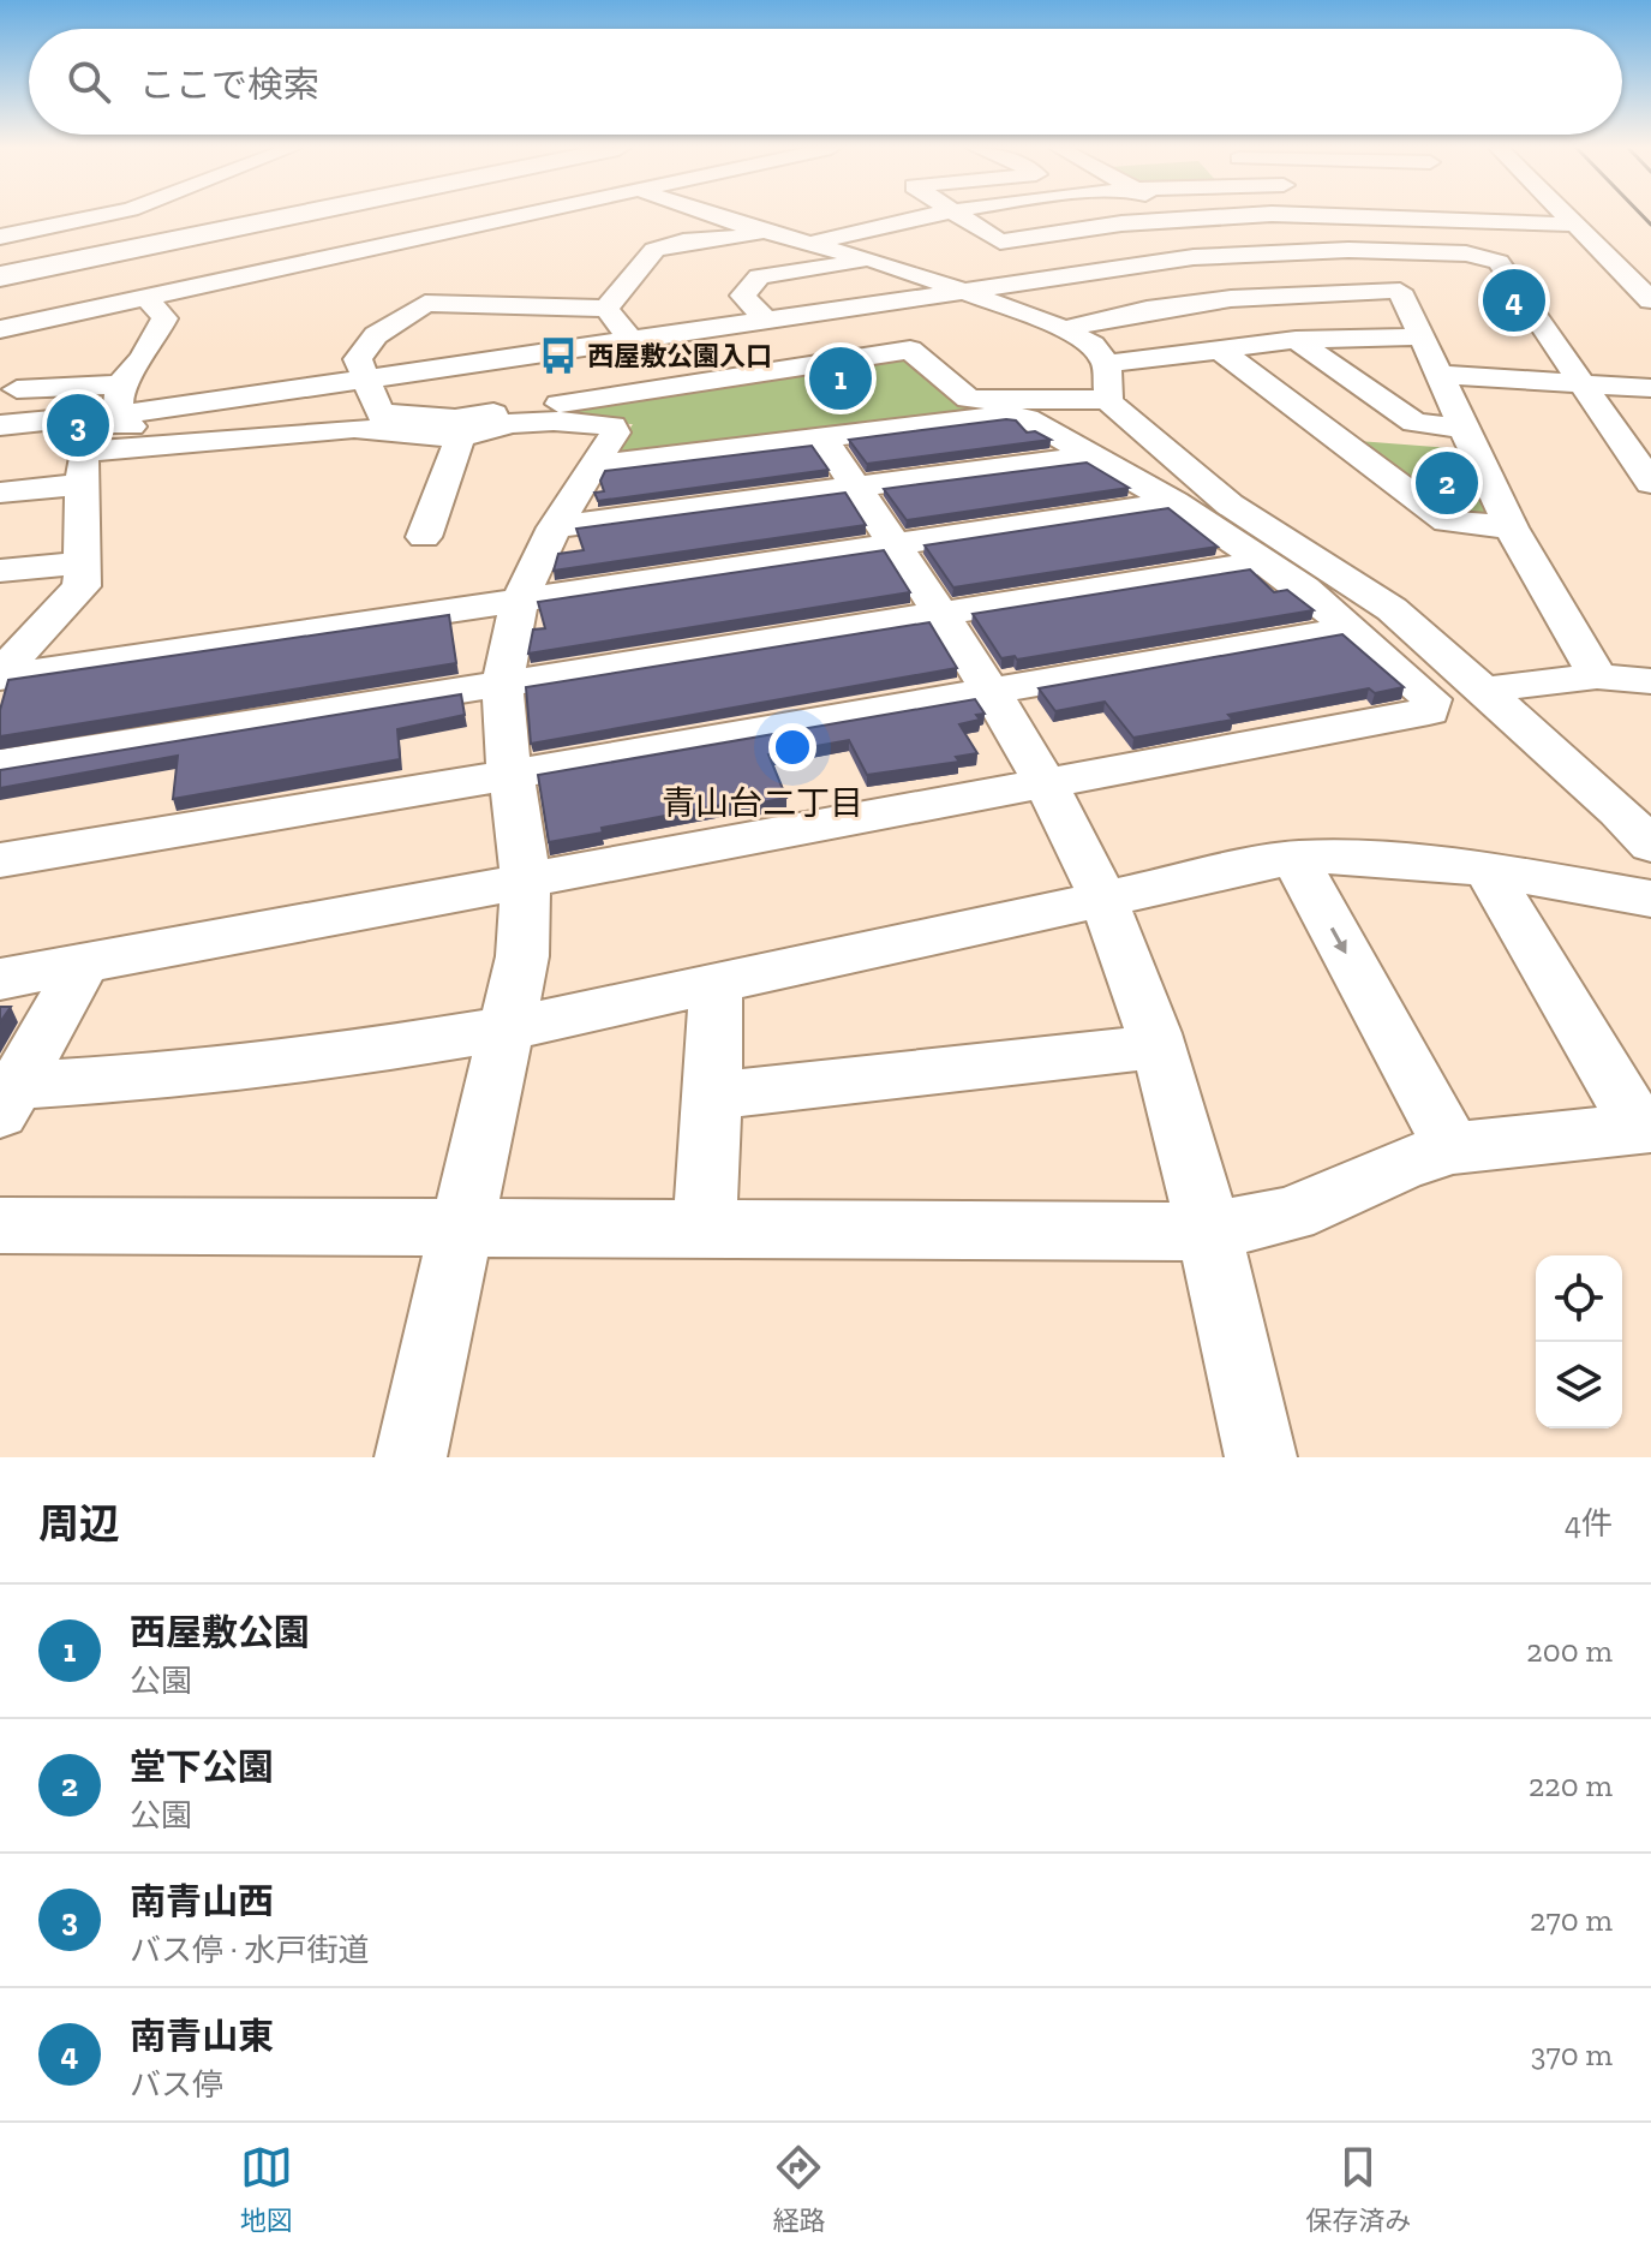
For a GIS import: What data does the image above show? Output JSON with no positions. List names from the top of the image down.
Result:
{
  "districts": ["青山台二丁目"],
  "places": {
    "bus stop": ["西屋敷公園入口"]
  },
  "page": {
    "search": "ここで検索",
    "pins": [
      "4",
      "1",
      "3",
      "2"
    ],
    "heading": ["周辺", "4件"],
    "list": [
      {
        "mark": "1",
        "name": "西屋敷公園",
        "note": "公園",
        "value": "200 m"
      },
      {
        "mark": "2",
        "name": "堂下公園",
        "note": "公園",
        "value": "220 m"
      },
      {
        "mark": "3",
        "name": "南青山西",
        "note": "バス停 · 水戸街道",
        "value": "270 m"
      },
      {
        "mark": "4",
        "name": "南青山東",
        "note": "バス停",
        "value": "370 m"
      }
    ],
    "nav": ["地図", "経路", "保存済み"]
  }
}
